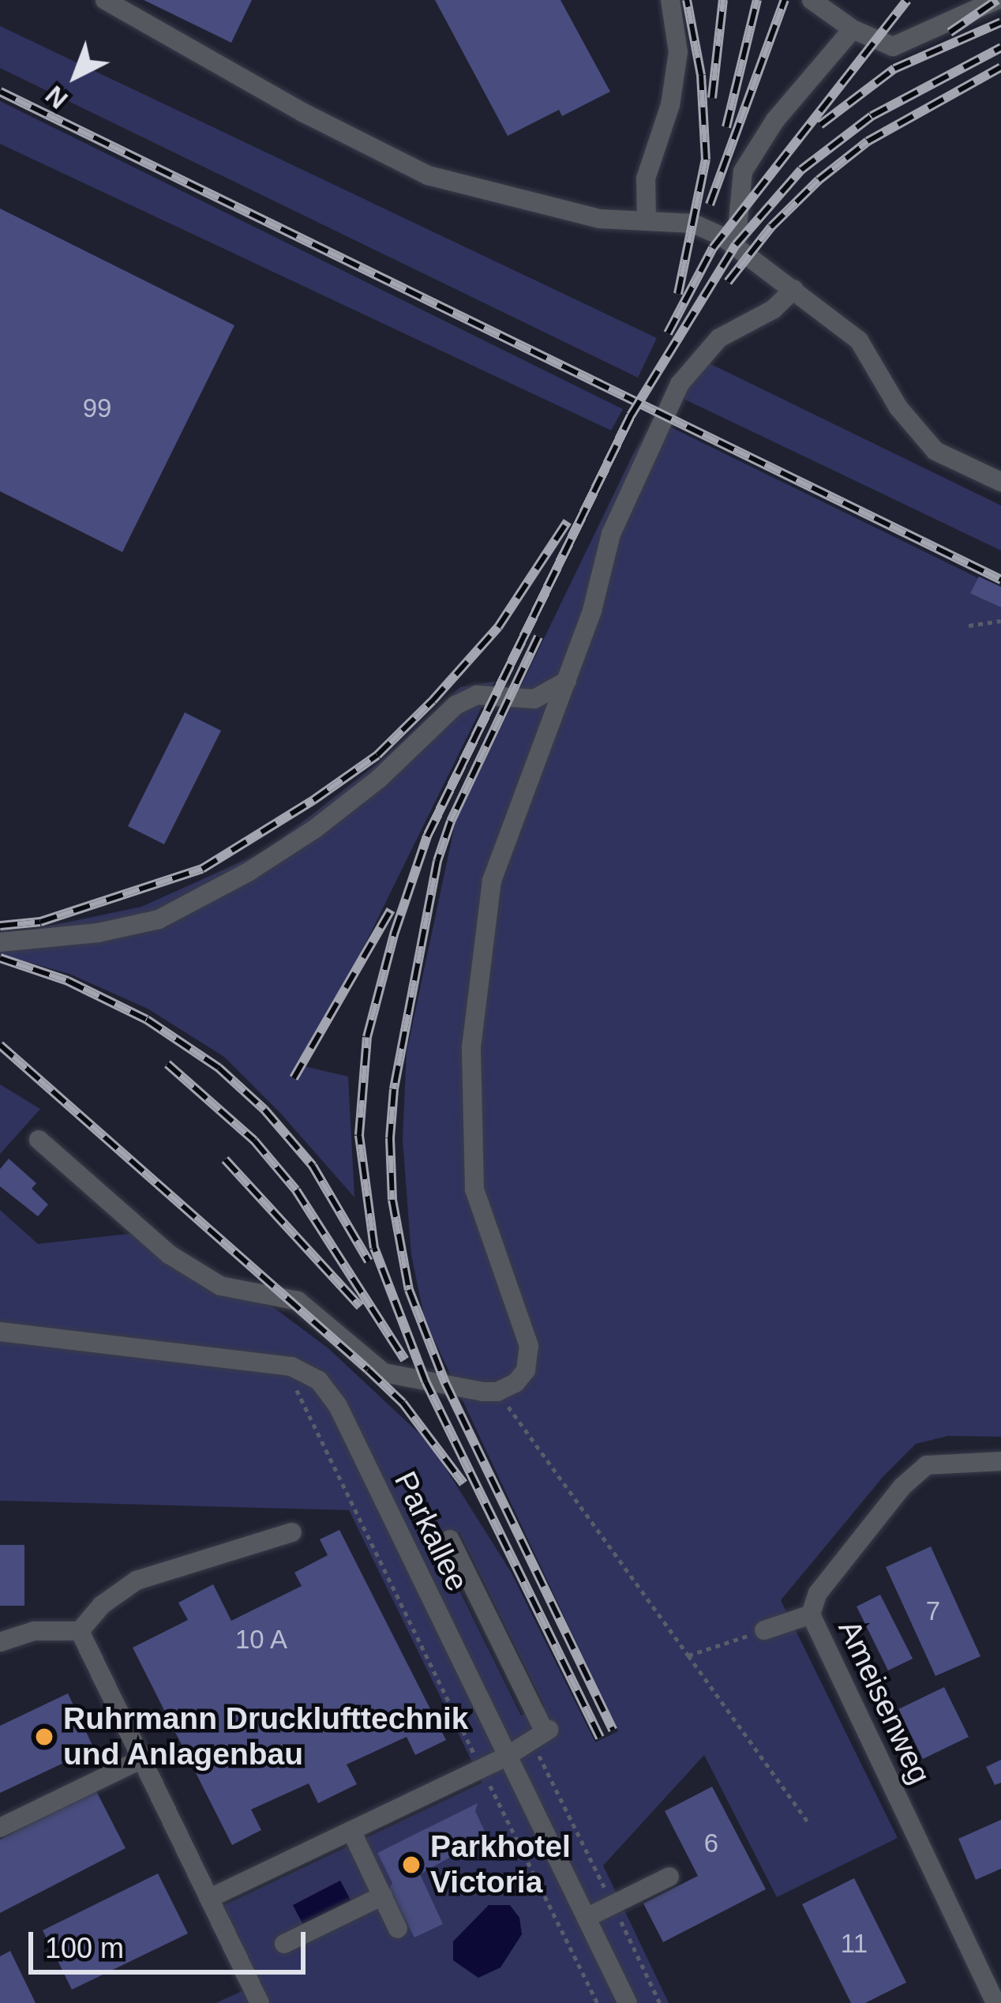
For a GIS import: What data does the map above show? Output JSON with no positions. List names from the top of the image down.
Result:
{
  "streets": {
    "street": ["Parkallee", "Ameisenweg"]
  },
  "places": ["Ruhrmann Drucklufttechnik und Anlagenbau", "Parkhotel Victoria"],
  "house_numbers": [
    "99",
    "7",
    "10 A",
    "6",
    "11"
  ],
  "scale_bar": "100 m",
  "north": "bottom left"
}
